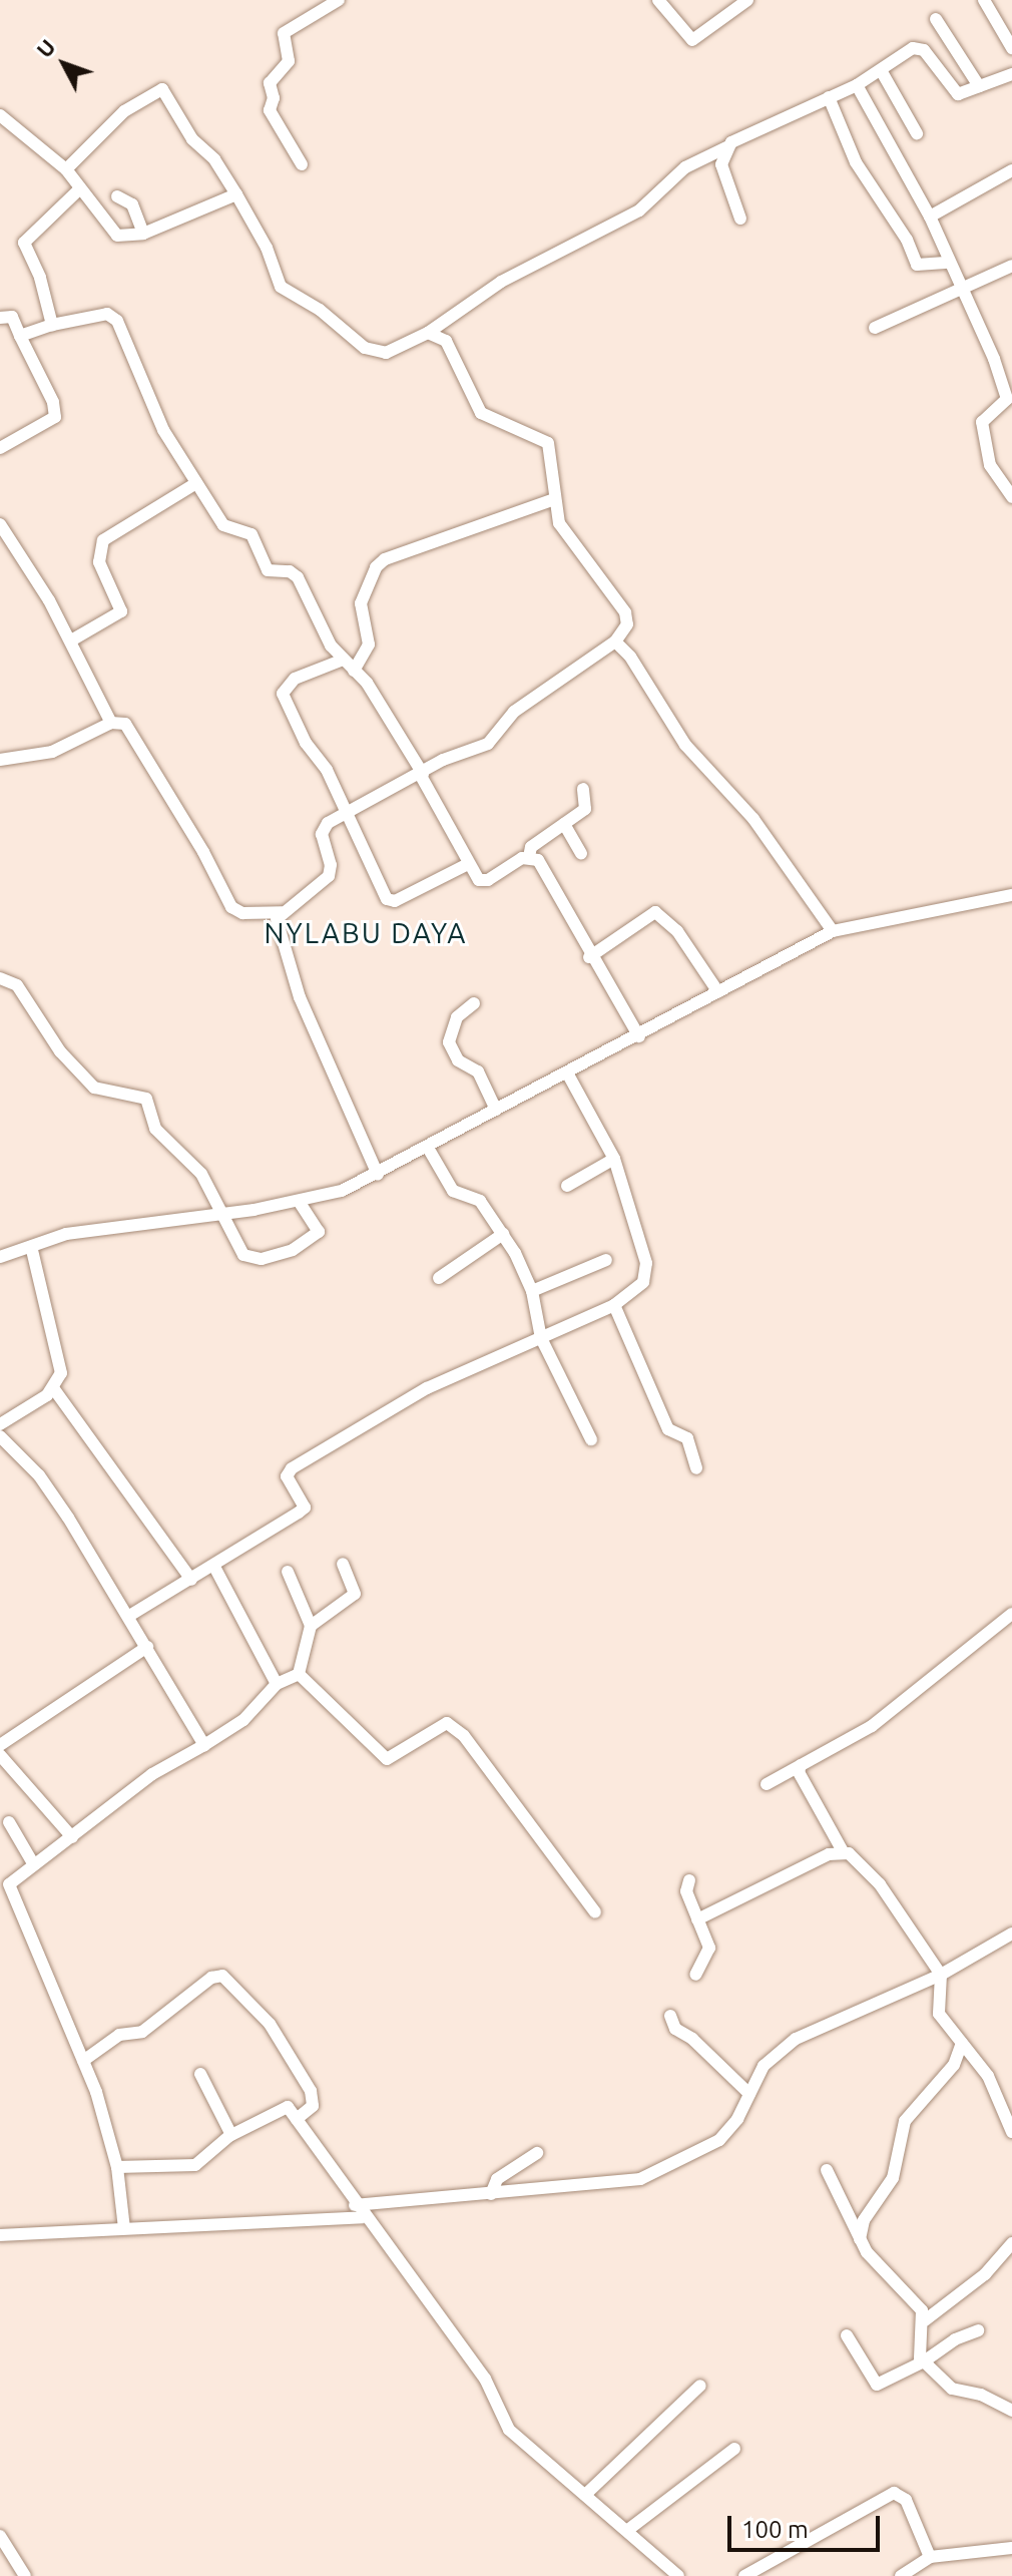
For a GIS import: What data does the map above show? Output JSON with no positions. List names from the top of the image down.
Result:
{
  "districts": ["NYLABU DAYA"],
  "scale_bar": "100 m",
  "north": "top left"
}
